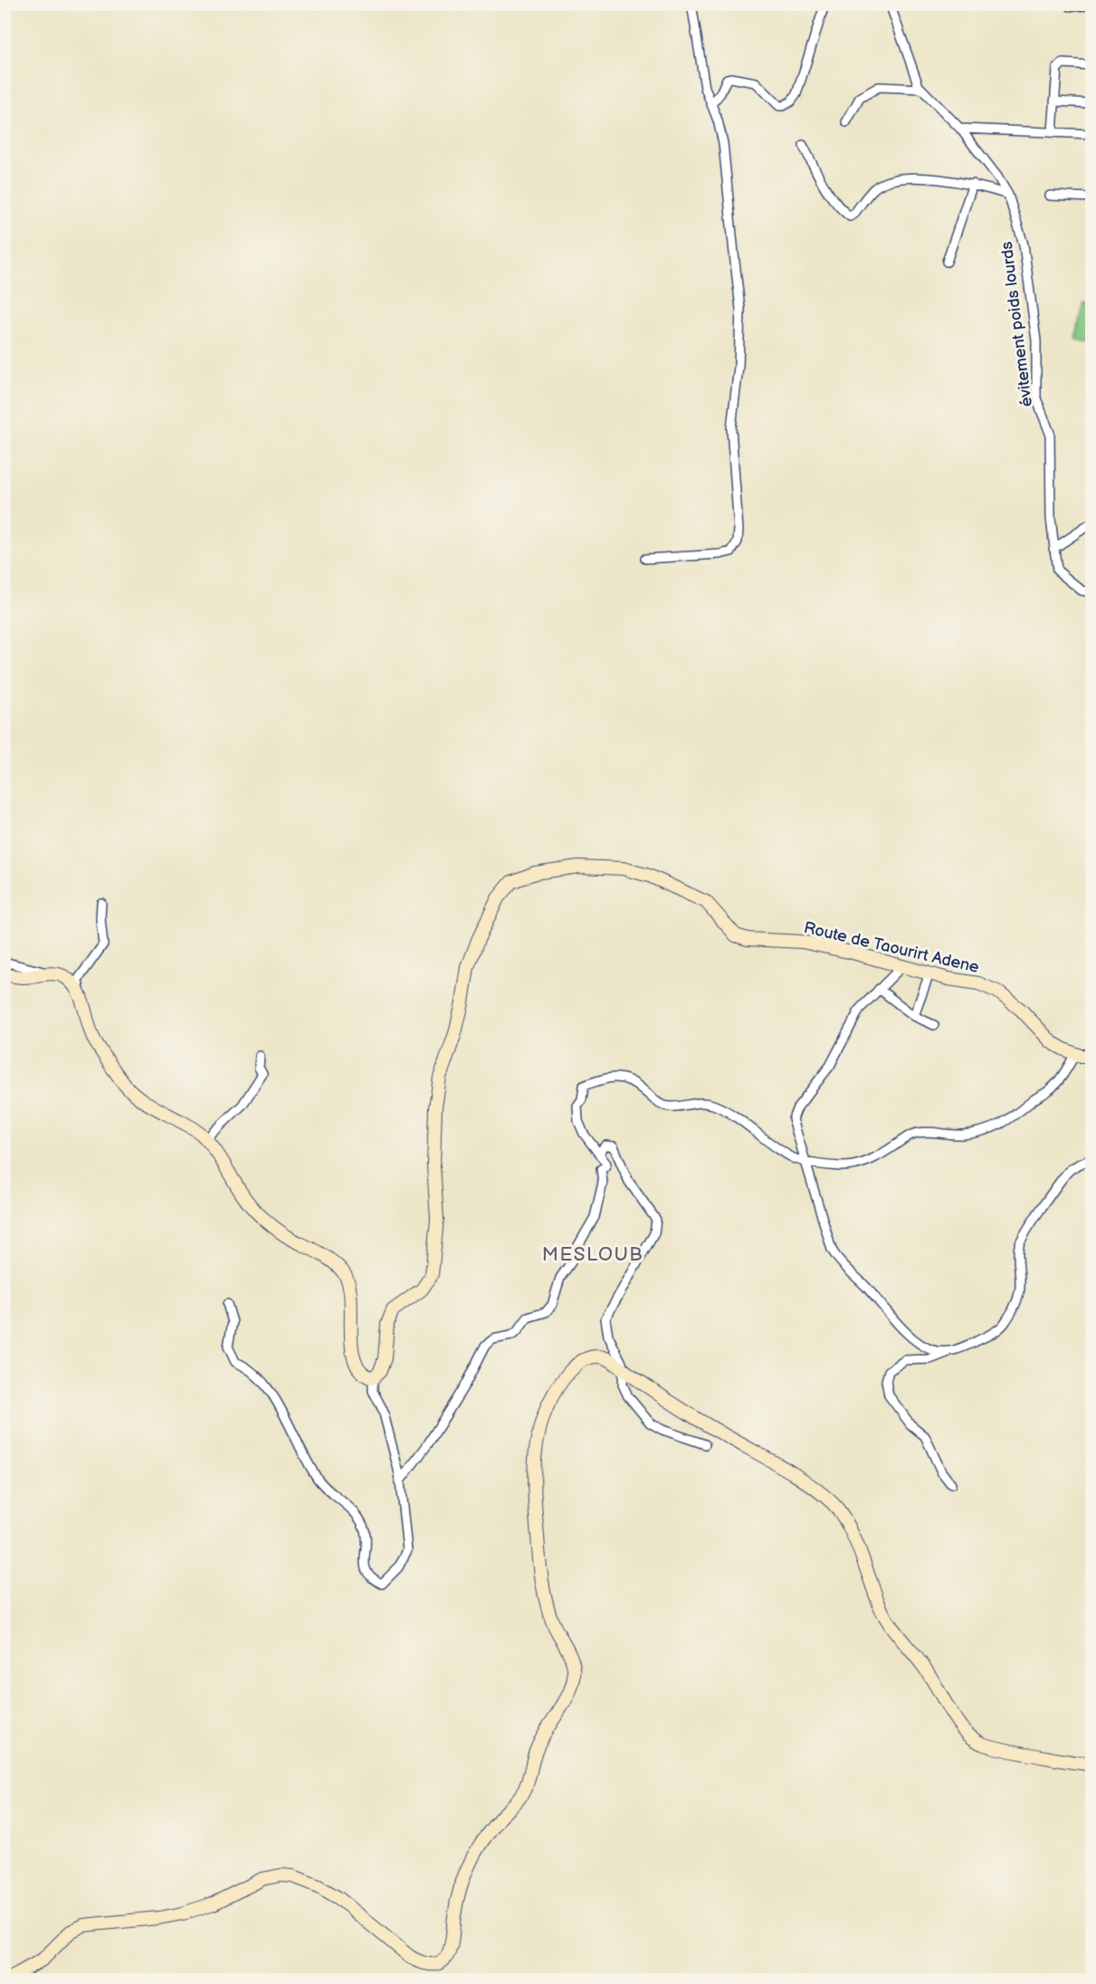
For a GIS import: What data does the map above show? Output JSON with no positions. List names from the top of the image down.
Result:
{
  "streets": {
    "main road": ["Route de Taourirt Adene"],
    "street": ["évitement poids lourds"]
  },
  "districts": ["MESLOUB"]
}
